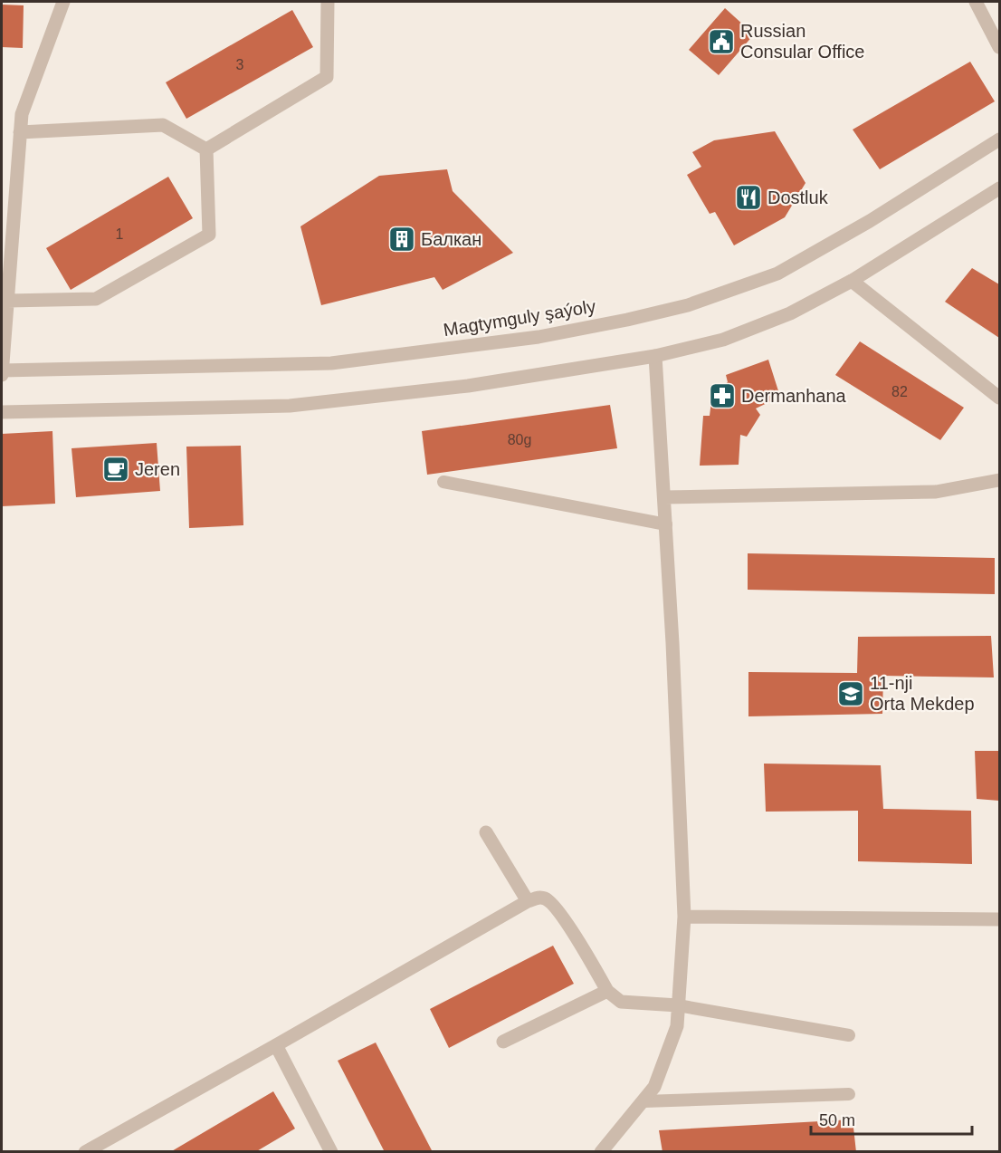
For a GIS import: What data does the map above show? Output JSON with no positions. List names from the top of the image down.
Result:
{
  "streets": {
    "street": ["Magtymguly şaýoly"]
  },
  "places": {
    "public building": ["Russian Consular Office"],
    "restaurant": ["Dostluk"],
    "building": ["Балкан"],
    "pharmacy": ["Dermanhana"],
    "cafe": ["Jeren"],
    "school or university": ["11-nji Orta Mekdep"]
  },
  "house_numbers": [
    "3",
    "1",
    "82",
    "80g"
  ],
  "scale_bar": "50 m"
}
